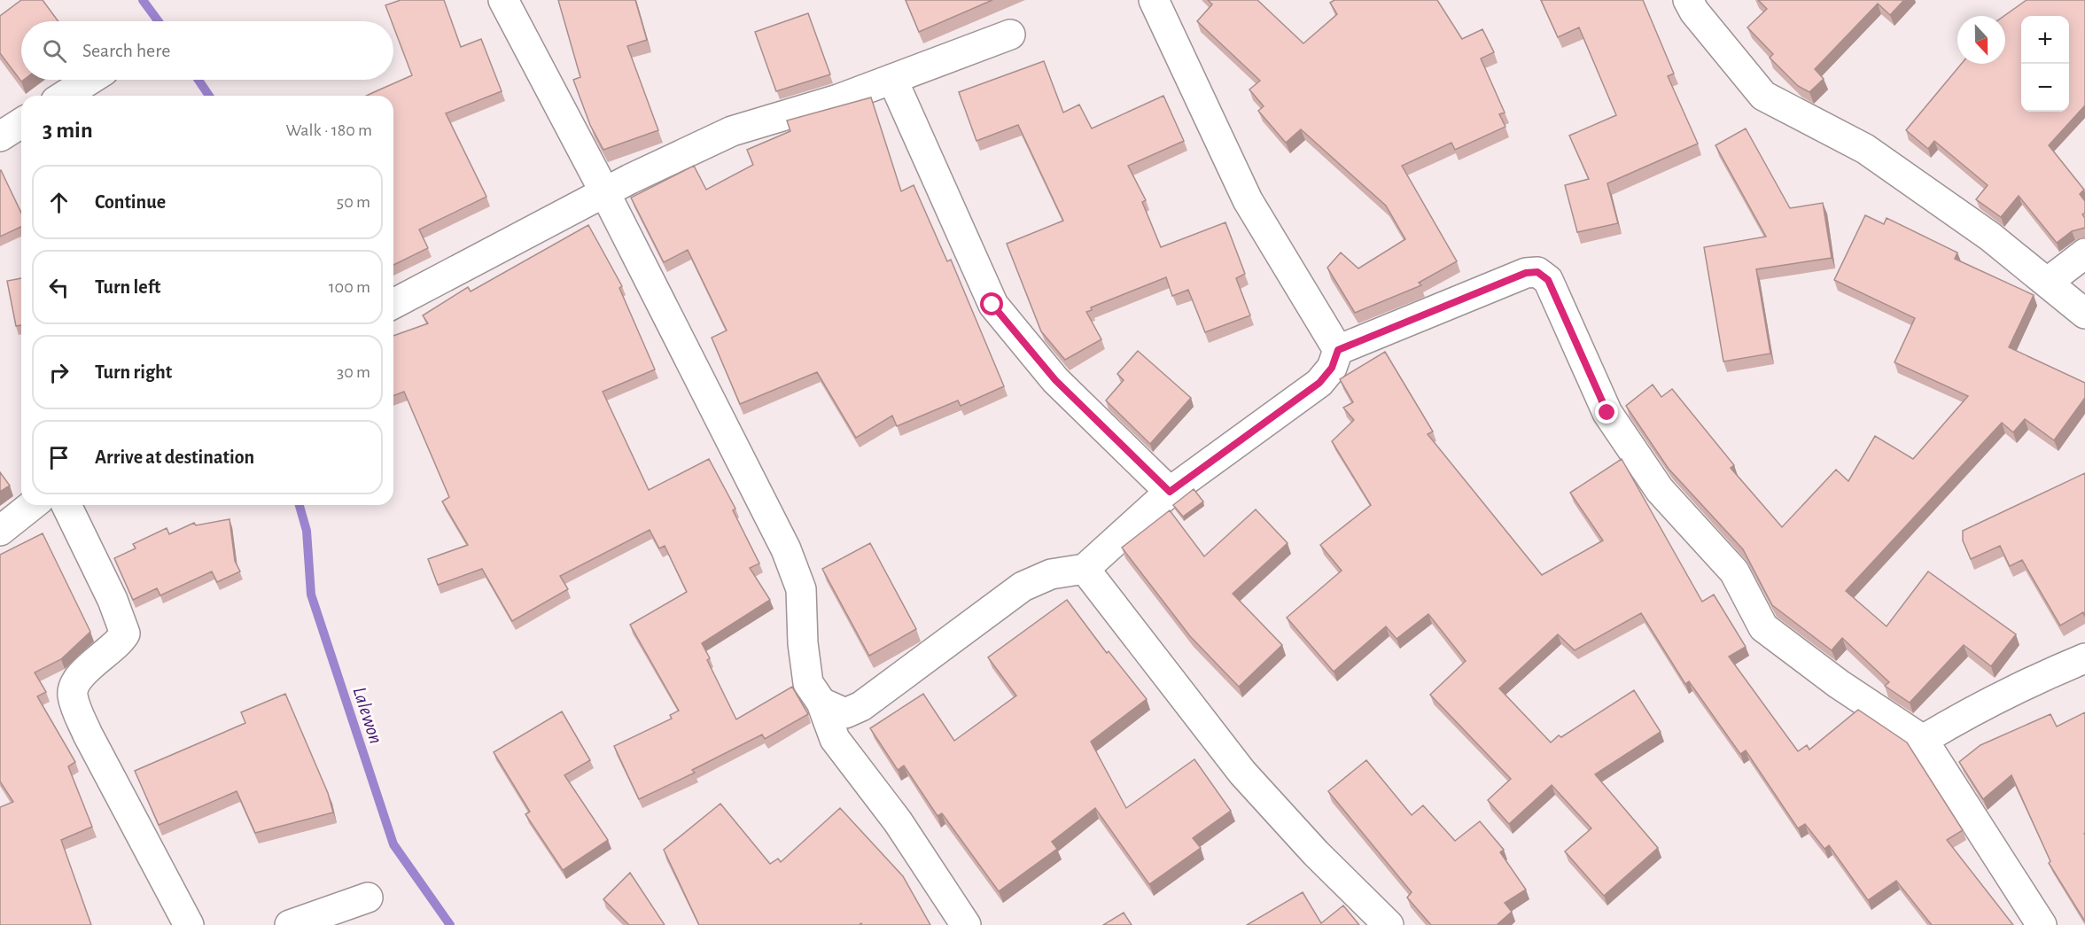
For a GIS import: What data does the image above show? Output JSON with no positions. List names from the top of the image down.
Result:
{
  "water": ["Lalewon"],
  "north": "bottom",
  "page": {
    "map_buttons": ["+", "−"],
    "search": "Search here",
    "heading": ["3 min", "Walk · 180 m"],
    "list": [
      ["Continue", "50 m"],
      ["Turn left", "100 m"],
      ["Turn right", "30 m"],
      "Arrive at destination"
    ]
  }
}
